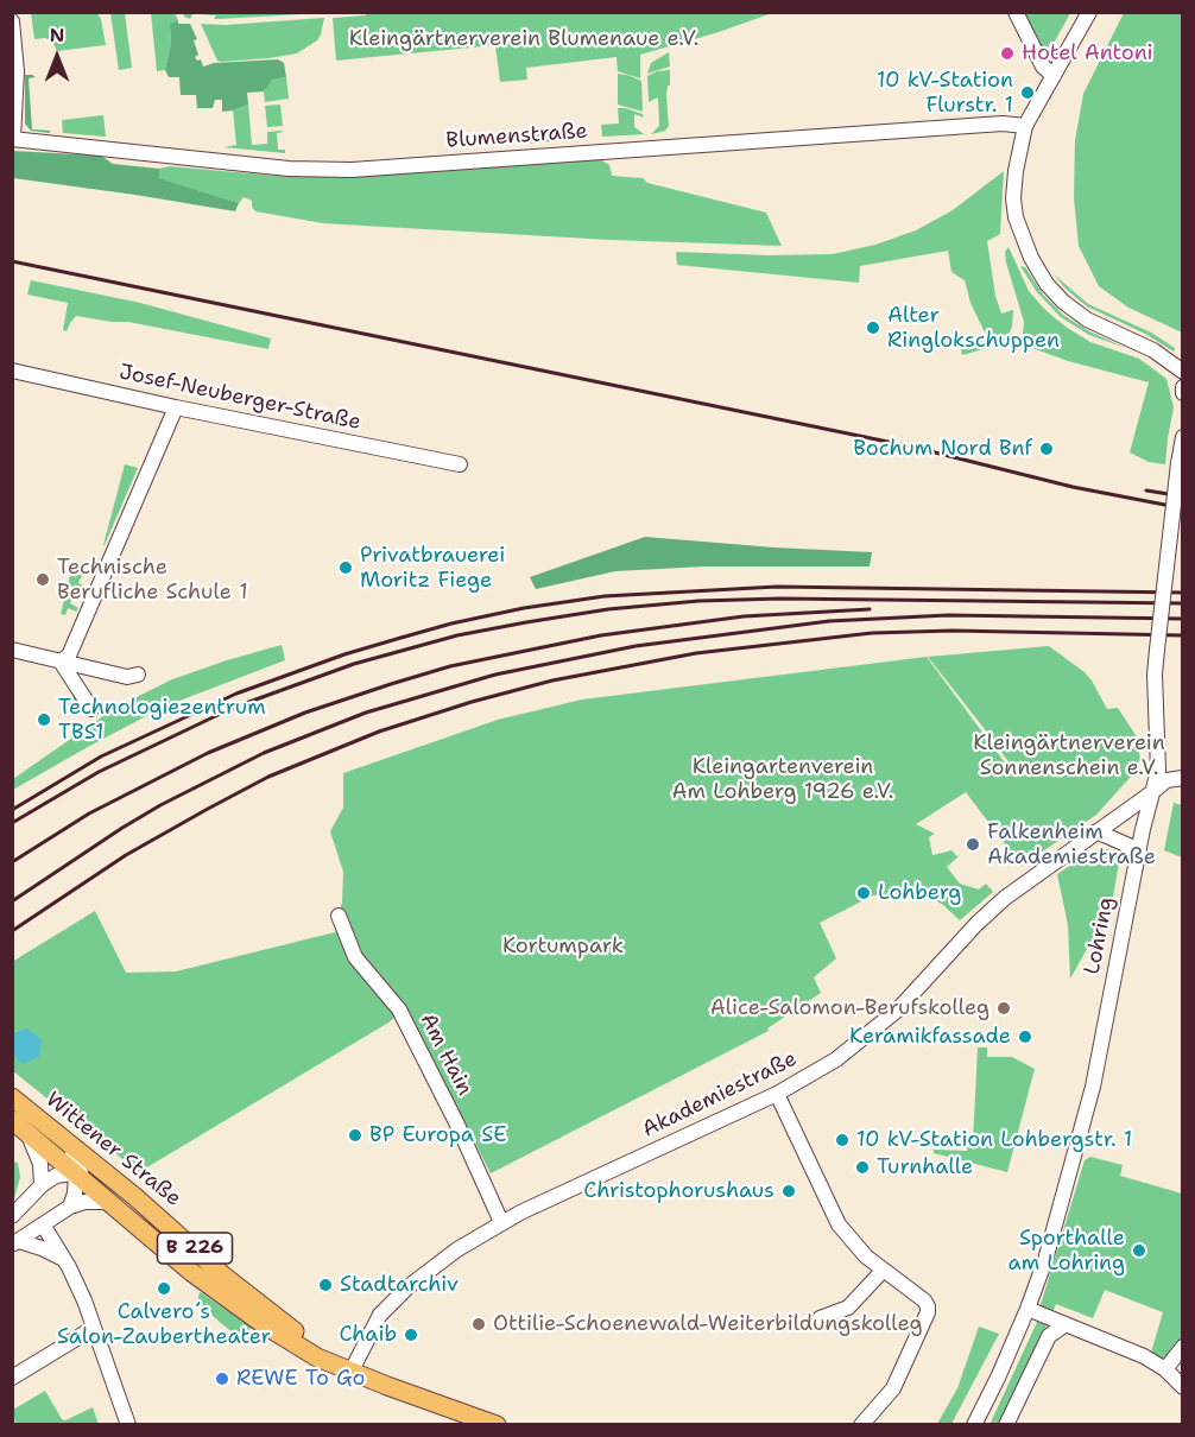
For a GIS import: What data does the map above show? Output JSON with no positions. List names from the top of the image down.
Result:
{
  "streets": {
    "main road": ["Wittener Straße", "B 226"],
    "street": [
      "Blumenstraße",
      "Josef-Neuberger-Straße",
      "Lohring",
      "Am Hain",
      "Akademiestraße"
    ]
  },
  "crossings": [
    ["Lohring", "Akademiestraße"],
    ["Am Hain", "Akademiestraße"],
    ["Akademiestraße", "Wittener Straße"]
  ],
  "parks": [
    "Kleingärtnerverein Blumenaue e.V.",
    "Kleingärtnerverein Sonnenschein e.V.",
    "Kleingartenverein Am Lohberg 1926 e.V.",
    "Kortumpark"
  ],
  "places": [
    "Hotel Antoni",
    "10 kV-Station Flurstr. 1",
    "Alter Ringlokschuppen",
    "Bochum Nord Bnf",
    "Privatbrauerei Moritz Fiege",
    "Technische Berufliche Schule 1",
    "Technologiezentrum TBS1",
    "Falkenheim Akademiestraße",
    "Lohberg",
    "Alice-Salomon-Berufskolleg",
    "Keramikfassade",
    "BP Europa SE",
    "10 kV-Station Lohbergstr. 1",
    "Turnhalle",
    "Christophorushaus",
    "Sporthalle am Lohring",
    "Stadtarchiv",
    "Calvero´s Salon-Zaubertheater",
    "Ottilie-Schoenewald-Weiterbildungskolleg",
    "Chaib",
    "REWE To Go"
  ],
  "north": "top"
}
